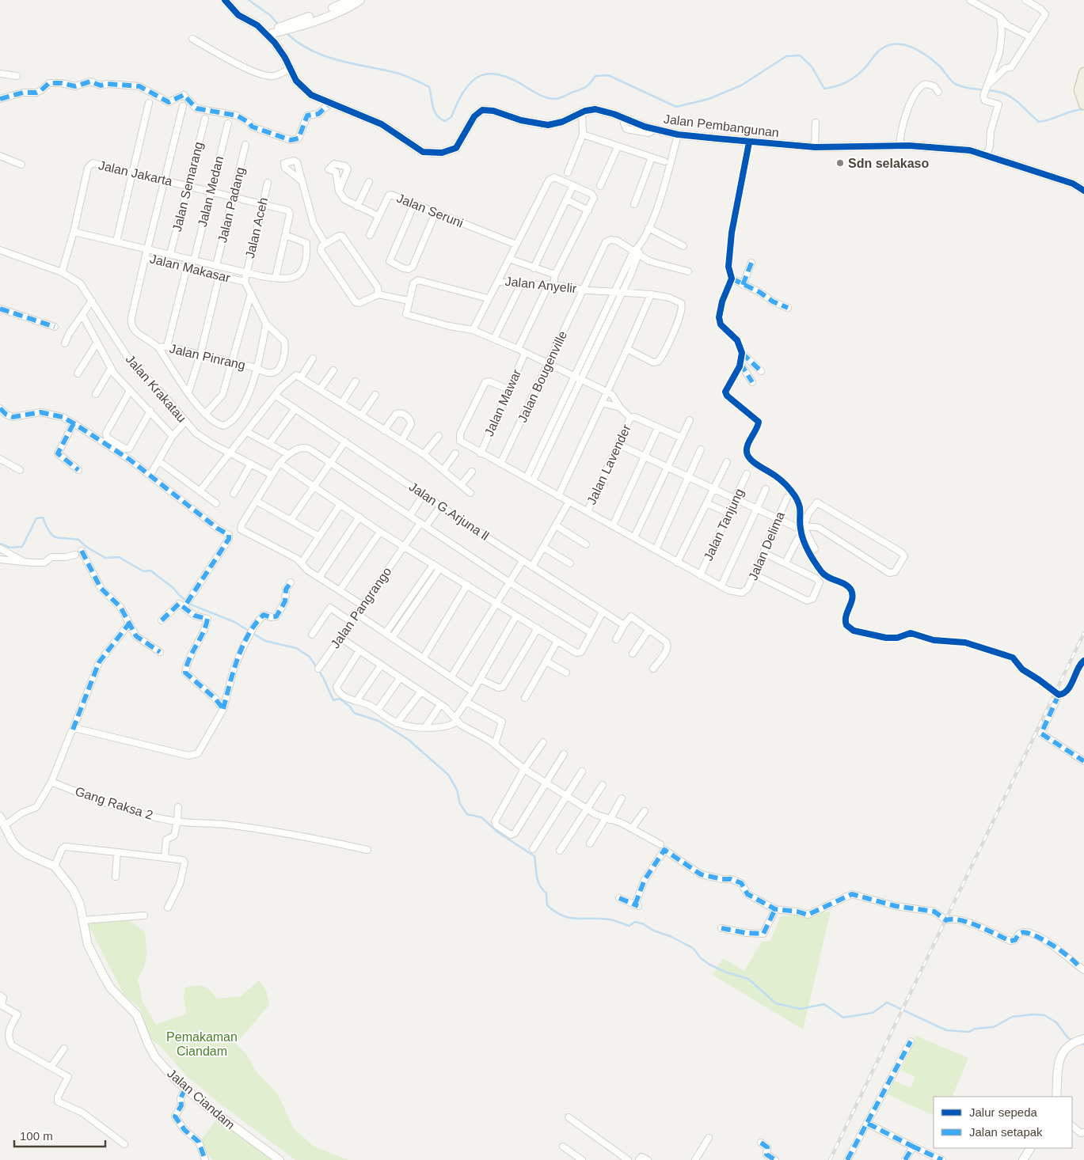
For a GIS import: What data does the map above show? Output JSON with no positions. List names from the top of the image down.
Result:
{
  "streets": {
    "street": [
      "Jalan Pembangunan",
      "Jalan Jakarta",
      "Jalan Semarang",
      "Jalan Medan",
      "Jalan Padang",
      "Jalan Seruni",
      "Jalan Aceh",
      "Jalan Makasar",
      "Jalan Anyelir",
      "Jalan Pinrang",
      "Jalan Bougenville",
      "Jalan Krakatau",
      "Jalan Mawar",
      "Jalan Lavender",
      "Jalan G.Arjuna ll",
      "Jalan Tanjung",
      "Jalan Delima",
      "Jalan Pangrango",
      "Gang Raksa 2",
      "Jalan Ciandam"
    ]
  },
  "crossings": [
    ["Jalan Jakarta", "Jalan Semarang"],
    ["Jalan Jakarta", "Jalan Medan"],
    ["Jalan Jakarta", "Jalan Padang"],
    ["Jalan Jakarta", "Jalan Aceh"],
    ["Jalan Jakarta", "Jalan Makasar"],
    ["Jalan Jakarta", "Jalan Krakatau"],
    ["Jalan Semarang", "Jalan Makasar"],
    ["Jalan Medan", "Jalan Makasar"],
    ["Jalan Padang", "Jalan Makasar"],
    ["Jalan Aceh", "Jalan Makasar"],
    ["Jalan Makasar", "Jalan Pinrang"],
    ["Jalan Anyelir", "Jalan Bougenville"],
    ["Jalan G.Arjuna ll", "Jalan Pangrango"]
  ],
  "parks": ["Pemakaman Ciandam"],
  "places": ["Sdn selakaso"],
  "legend": ["Jalur sepeda", "Jalan setapak"],
  "scale_bar": "100 m"
}
